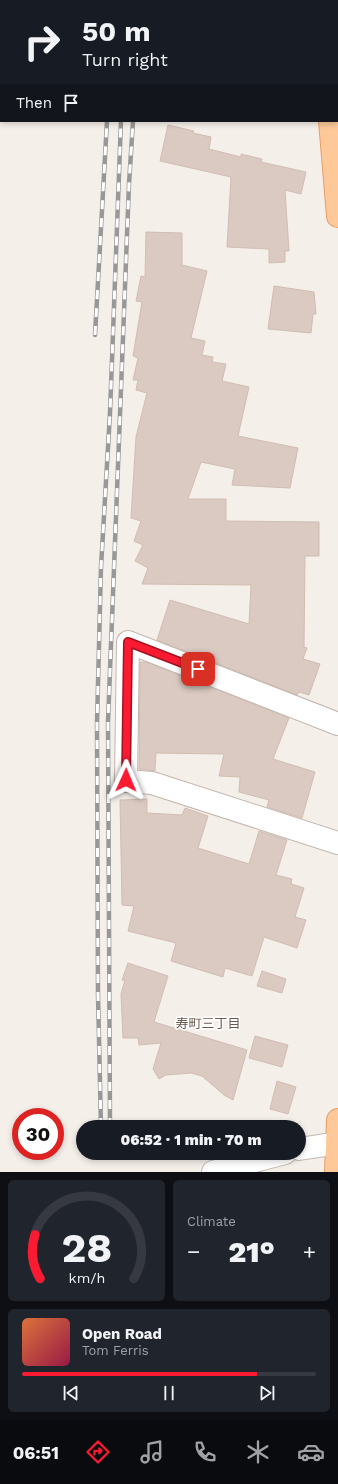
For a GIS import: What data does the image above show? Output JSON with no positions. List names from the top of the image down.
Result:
{
  "districts": ["寿町三丁目"],
  "page": {
    "turn": ["50 m", "Turn right"],
    "then": "Then",
    "limit": "30",
    "trip": "06:52 · 1 min · 70 m",
    "tile": "Climate",
    "heat": ["−", "21°", "+"],
    "song": ["Open Road", "Tom Ferris"],
    "tabs": "06:51",
    "gauge": ["28", "km/h"]
  }
}
